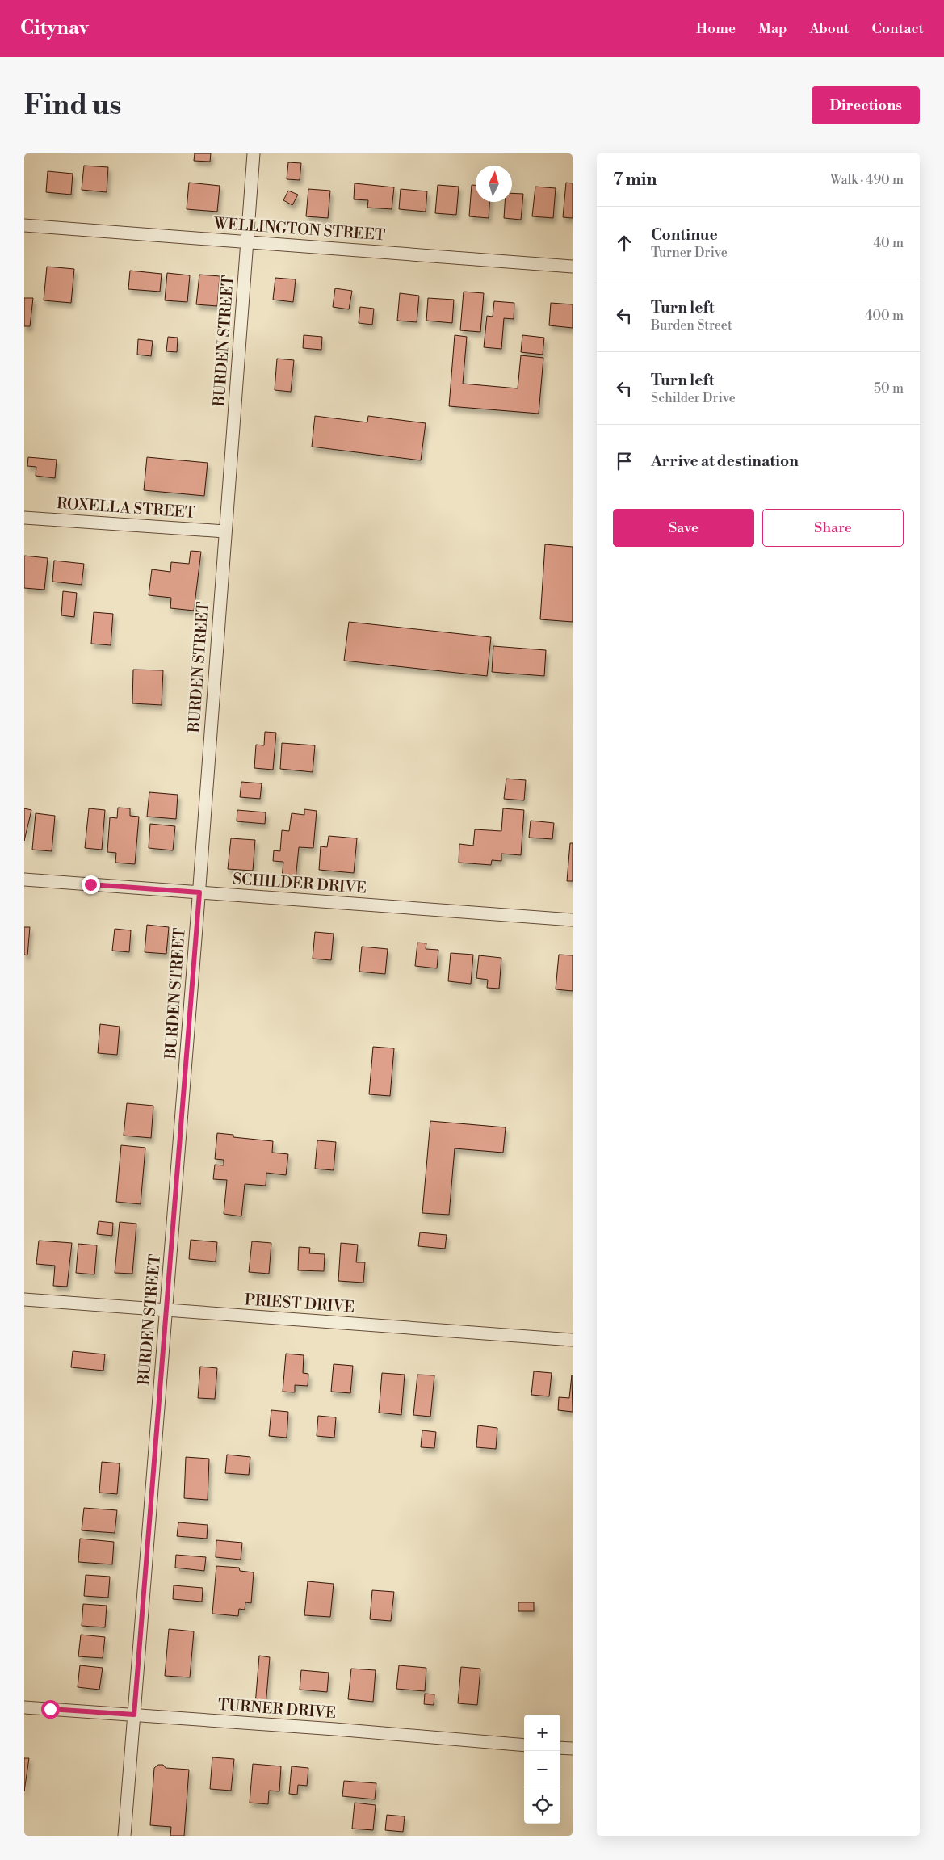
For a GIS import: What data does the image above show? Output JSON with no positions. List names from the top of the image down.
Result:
{
  "streets": {
    "street": [
      "WELLINGTON STREET",
      "BURDEN STREET",
      "ROXELLA STREET",
      "SCHILDER DRIVE",
      "PRIEST DRIVE",
      "TURNER DRIVE"
    ]
  },
  "crossings": [
    ["WELLINGTON STREET", "BURDEN STREET"],
    ["BURDEN STREET", "ROXELLA STREET"],
    ["BURDEN STREET", "SCHILDER DRIVE"],
    ["BURDEN STREET", "PRIEST DRIVE"],
    ["BURDEN STREET", "TURNER DRIVE"]
  ],
  "north": "top",
  "page": {
    "header": "Citynav",
    "nav": [
      "Home",
      "Map",
      "About",
      "Contact"
    ],
    "buttons": [
      "Directions",
      ["Save", "Share"]
    ],
    "title": "Find us",
    "heading": ["7 min", "Walk · 490 m"],
    "list": [
      ["Continue", "Turner Drive", "40 m"],
      ["Turn left", "Burden Street", "400 m"],
      ["Turn left", "Schilder Drive", "50 m"],
      "Arrive at destination"
    ],
    "map_buttons": ["+", "−"]
  }
}
